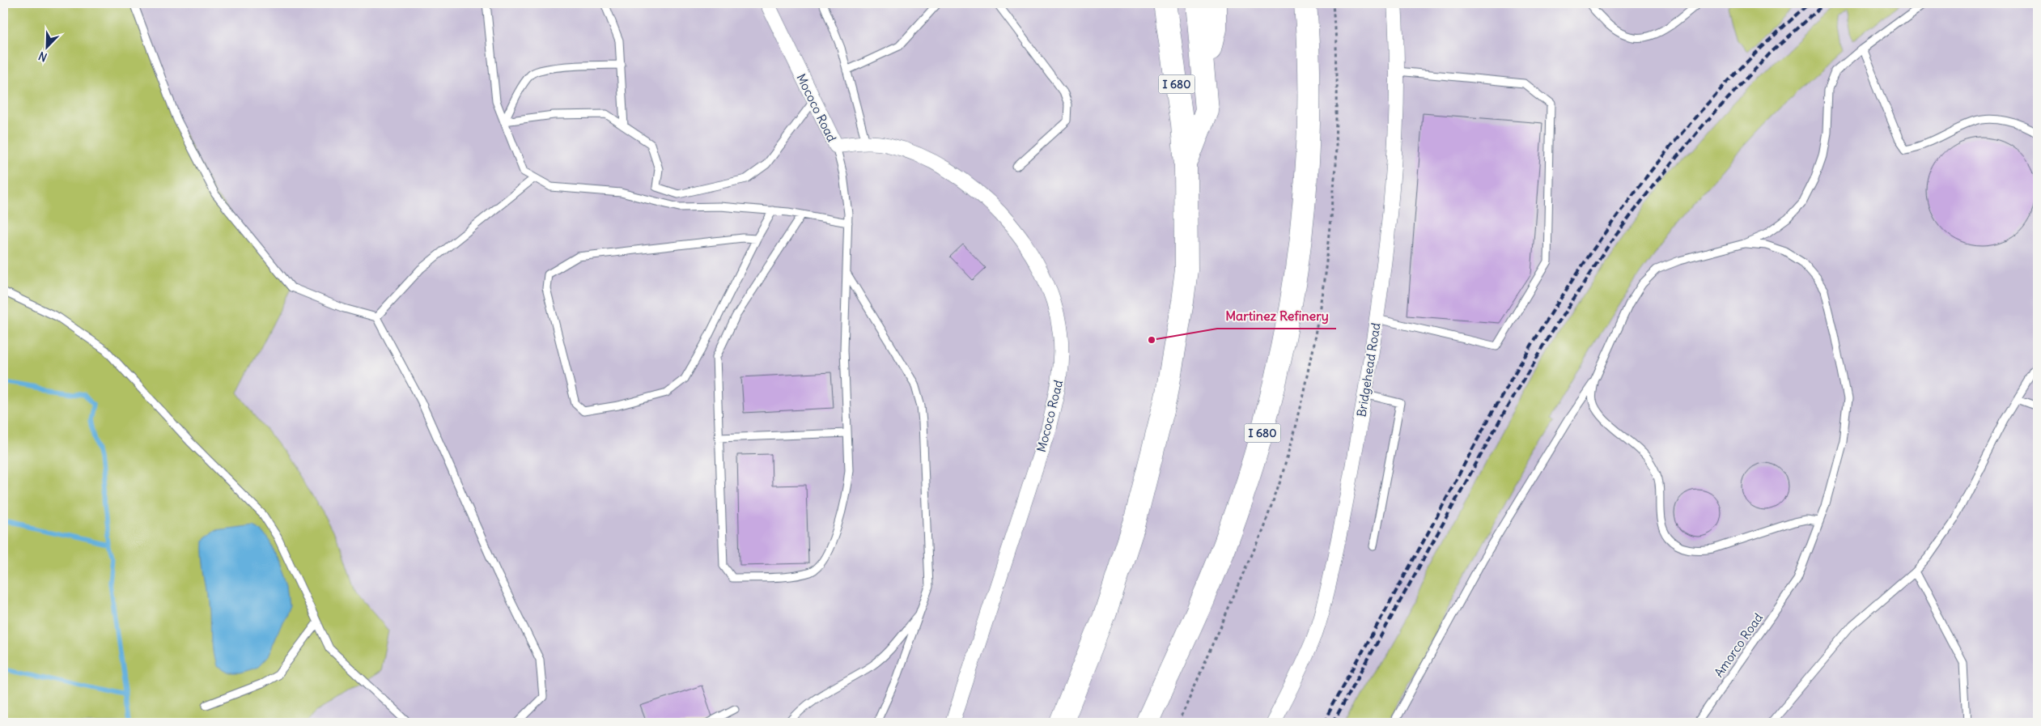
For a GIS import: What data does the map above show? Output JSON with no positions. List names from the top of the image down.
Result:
{
  "streets": {
    "highway": ["I 680"],
    "street": ["Mococo Road", "Bridgehead Road"],
    "lane": ["Amorco Road"]
  },
  "places": ["Martinez Refinery"],
  "north": "bottom left"
}
